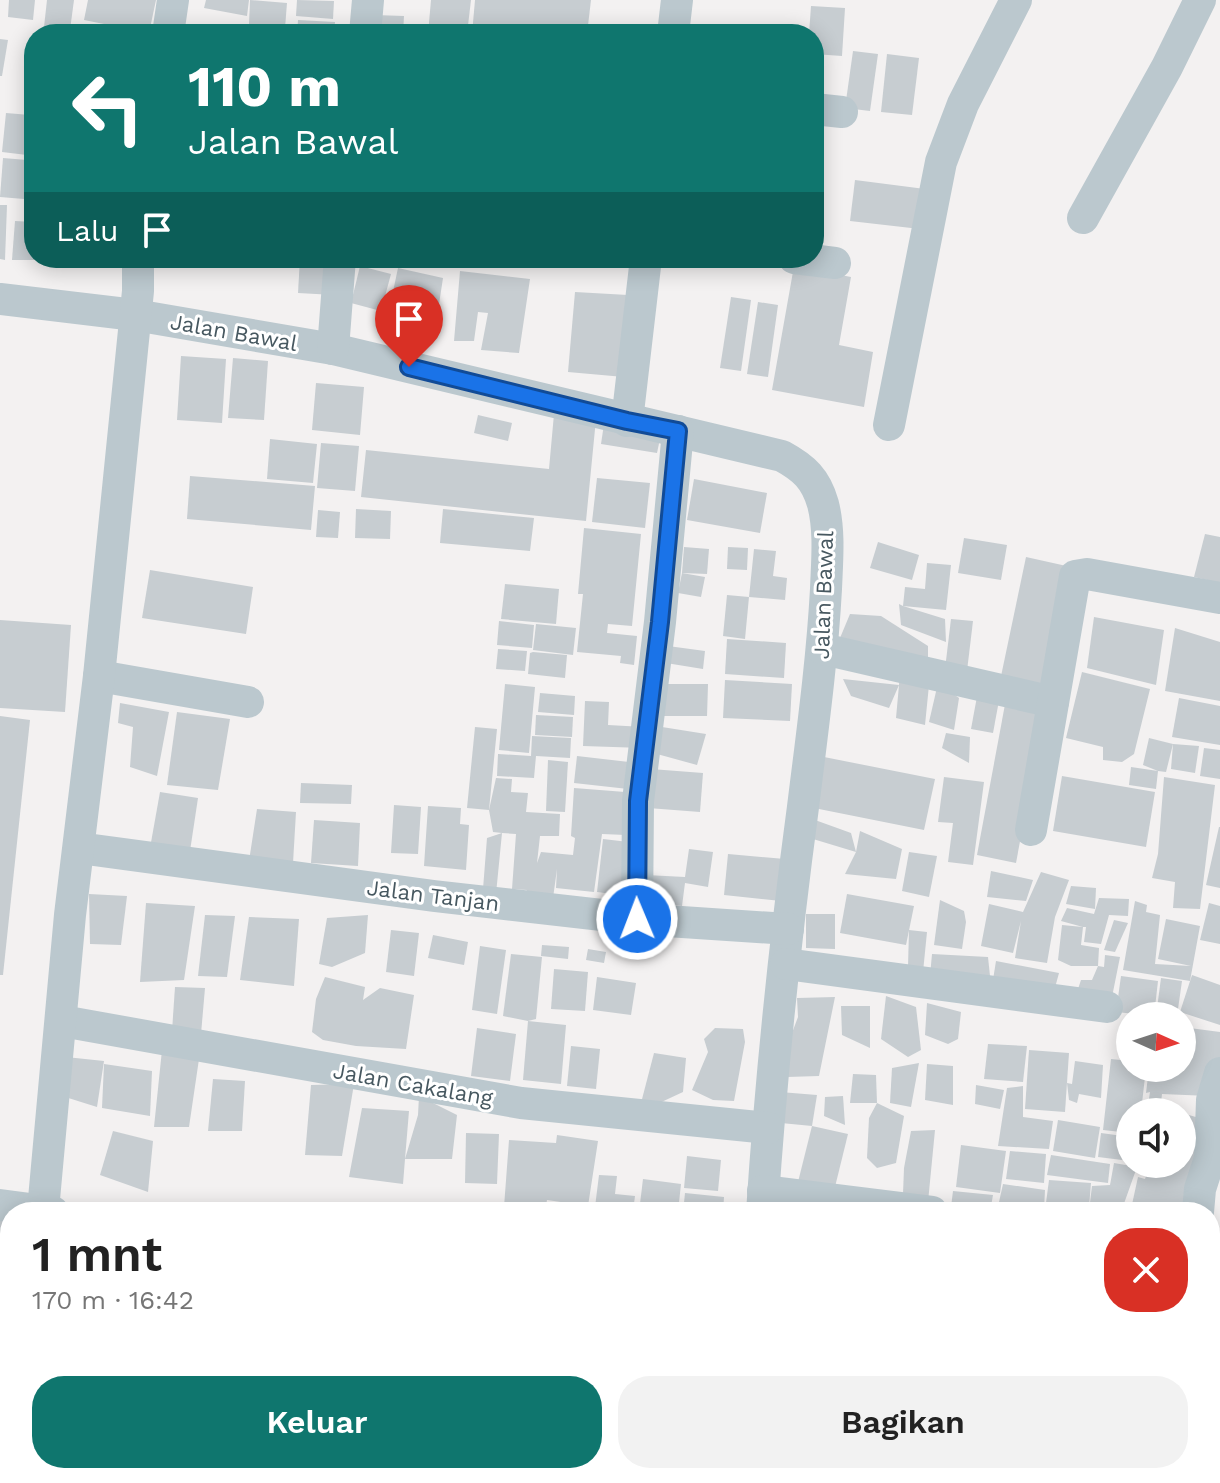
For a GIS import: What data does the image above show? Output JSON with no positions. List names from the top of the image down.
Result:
{
  "streets": {
    "street": ["Jalan Bawal", "Jalan Tanjan", "Jalan Cakalang"]
  },
  "crossings": [
    ["Jalan Bawal", "Jalan Tanjan"],
    ["Jalan Bawal", "Jalan Cakalang"]
  ],
  "north": "right",
  "page": {
    "turn": ["110 m", "Jalan Bawal"],
    "then": "Lalu",
    "heading": ["1 mnt", "170 m · 16:42"],
    "buttons": ["Keluar", "Bagikan"]
  }
}
